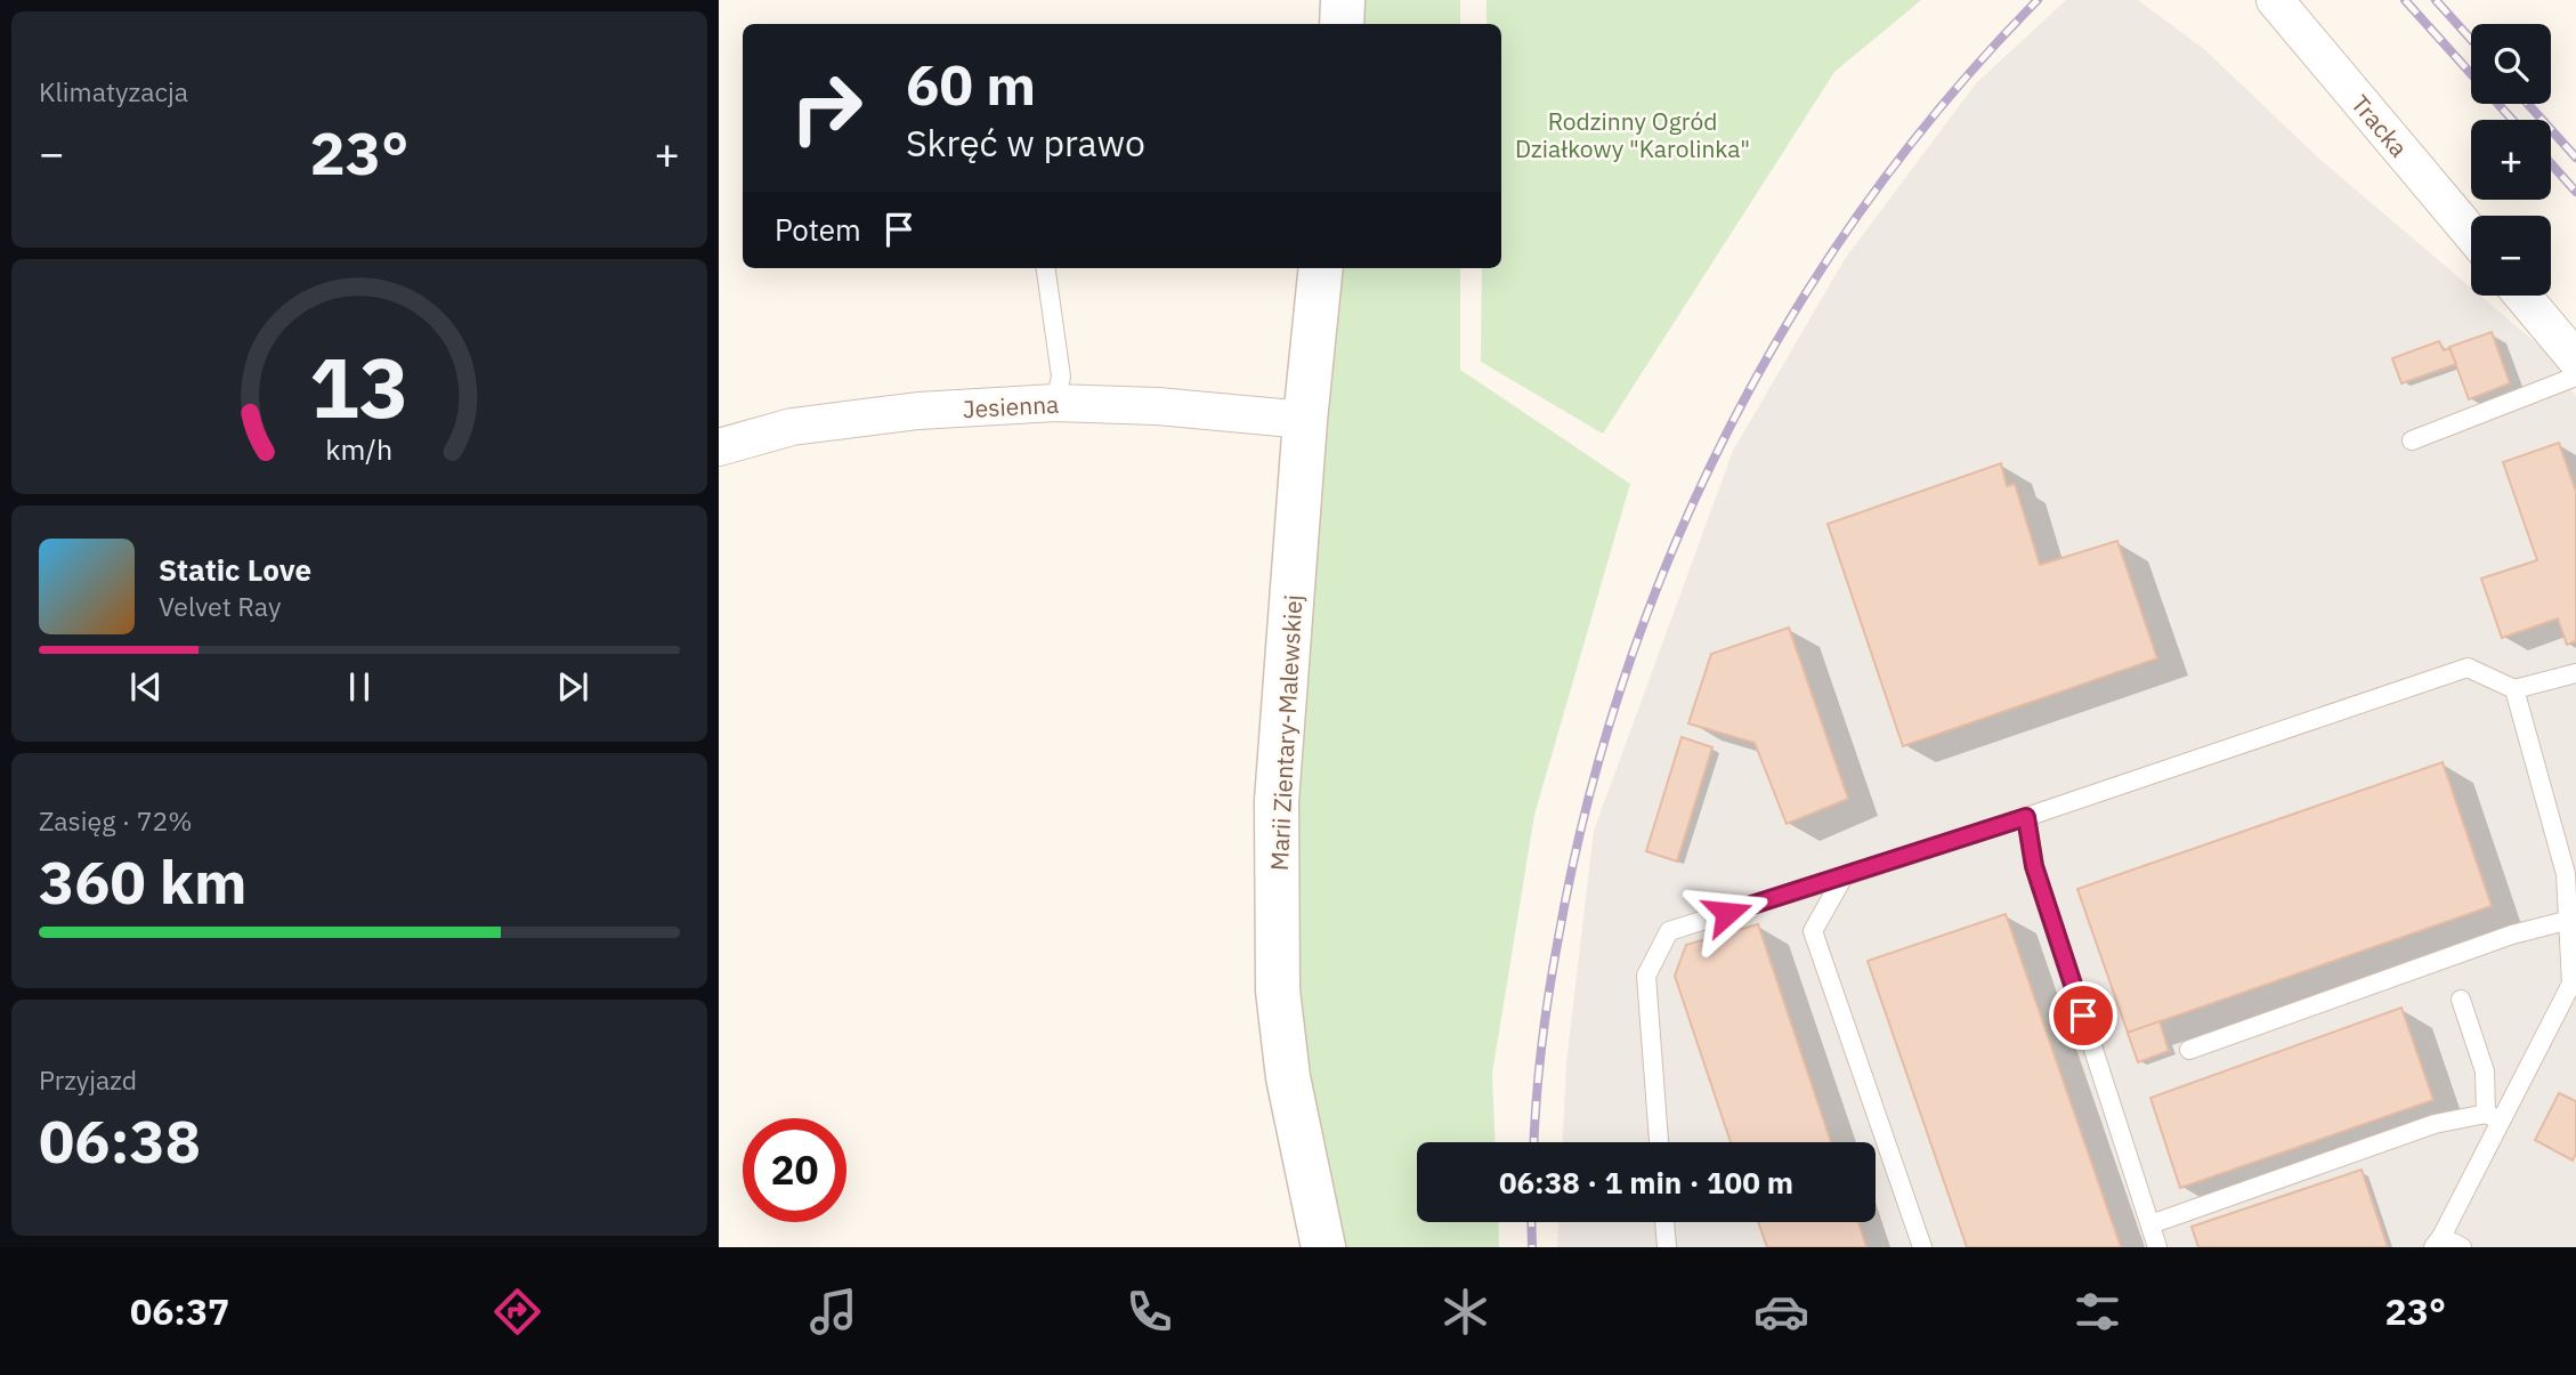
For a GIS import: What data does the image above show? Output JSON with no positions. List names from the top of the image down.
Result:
{
  "streets": {
    "street": ["Tracka", "Jesienna", "Marii Zientary-Malewskiej"]
  },
  "crossings": [
    ["Jesienna", "Marii Zientary-Malewskiej"]
  ],
  "parks": ["Rodzinny Ogród Działkowy \"Karolinka\""],
  "page": {
    "tile": [
      "Klimatyzacja",
      ["Zasięg · 72%", "360 km"],
      ["Przyjazd", "06:38"]
    ],
    "map_buttons": ["+", "−"],
    "turn": ["60 m", "Skręć w prawo"],
    "heat": ["−", "23°", "+"],
    "then": "Potem",
    "song": ["Static Love", "Velvet Ray"],
    "limit": "20",
    "trip": "06:38 · 1 min · 100 m",
    "tabs": ["06:37", "23°"],
    "gauge": ["13", "km/h"]
  }
}
